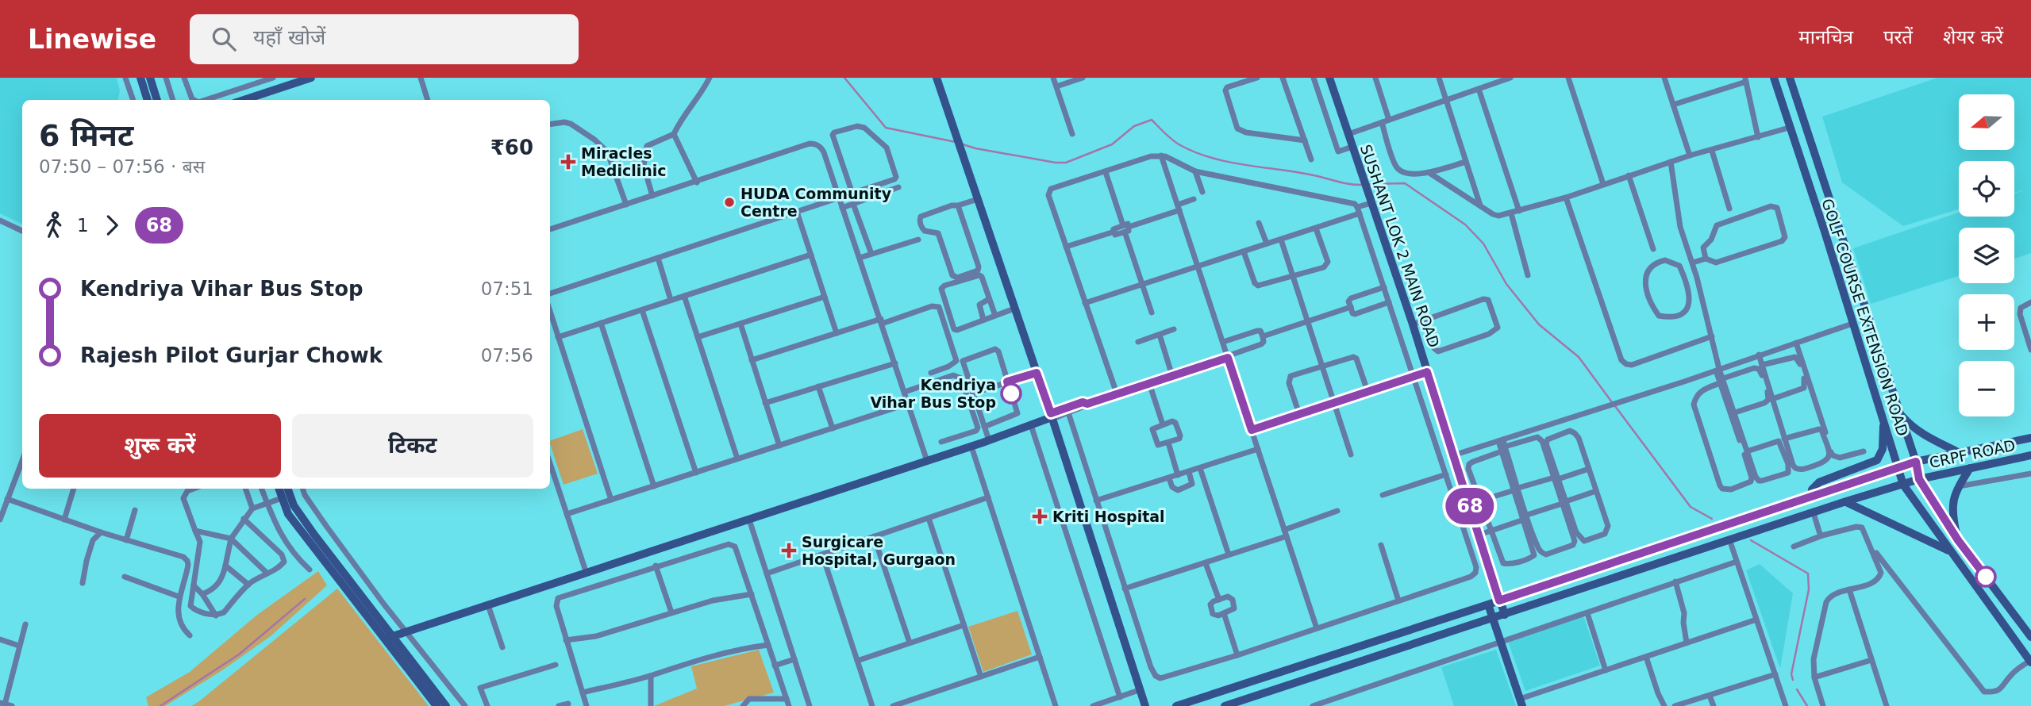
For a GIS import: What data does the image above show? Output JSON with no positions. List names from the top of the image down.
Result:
{
  "streets": {
    "main road": ["SUSHANT LOK 2 MAIN ROAD", "GOLF COURSE EXTENSION ROAD", "CRPF ROAD"]
  },
  "crossings": [
    ["SUSHANT LOK 2 MAIN ROAD", "CRPF ROAD"],
    ["GOLF COURSE EXTENSION ROAD", "CRPF ROAD"]
  ],
  "places": {
    "health": ["Miracles Mediclinic", "Kriti Hospital", "Surgicare Hospital, Gurgaon"],
    "other": ["HUDA Community Centre", "Kendriya Vihar Bus Stop"]
  },
  "lines": ["bus line 68"],
  "north": "left",
  "page": {
    "header": "Linewise",
    "search": "यहाँ खोजें",
    "nav": ["मानचित्र", "परतें", "शेयर करें"],
    "on_map": "68",
    "map_buttons": ["+", "−"],
    "heading": ["6 मिनट", "07:50 – 07:56 · बस", "₹60"],
    "legs": ["1", "68"],
    "list": [
      {
        "name": "Kendriya Vihar Bus Stop",
        "value": "07:51"
      },
      {
        "name": "Rajesh Pilot Gurjar Chowk",
        "value": "07:56"
      }
    ],
    "buttons": ["शुरू करें", "टिकट"]
  }
}
